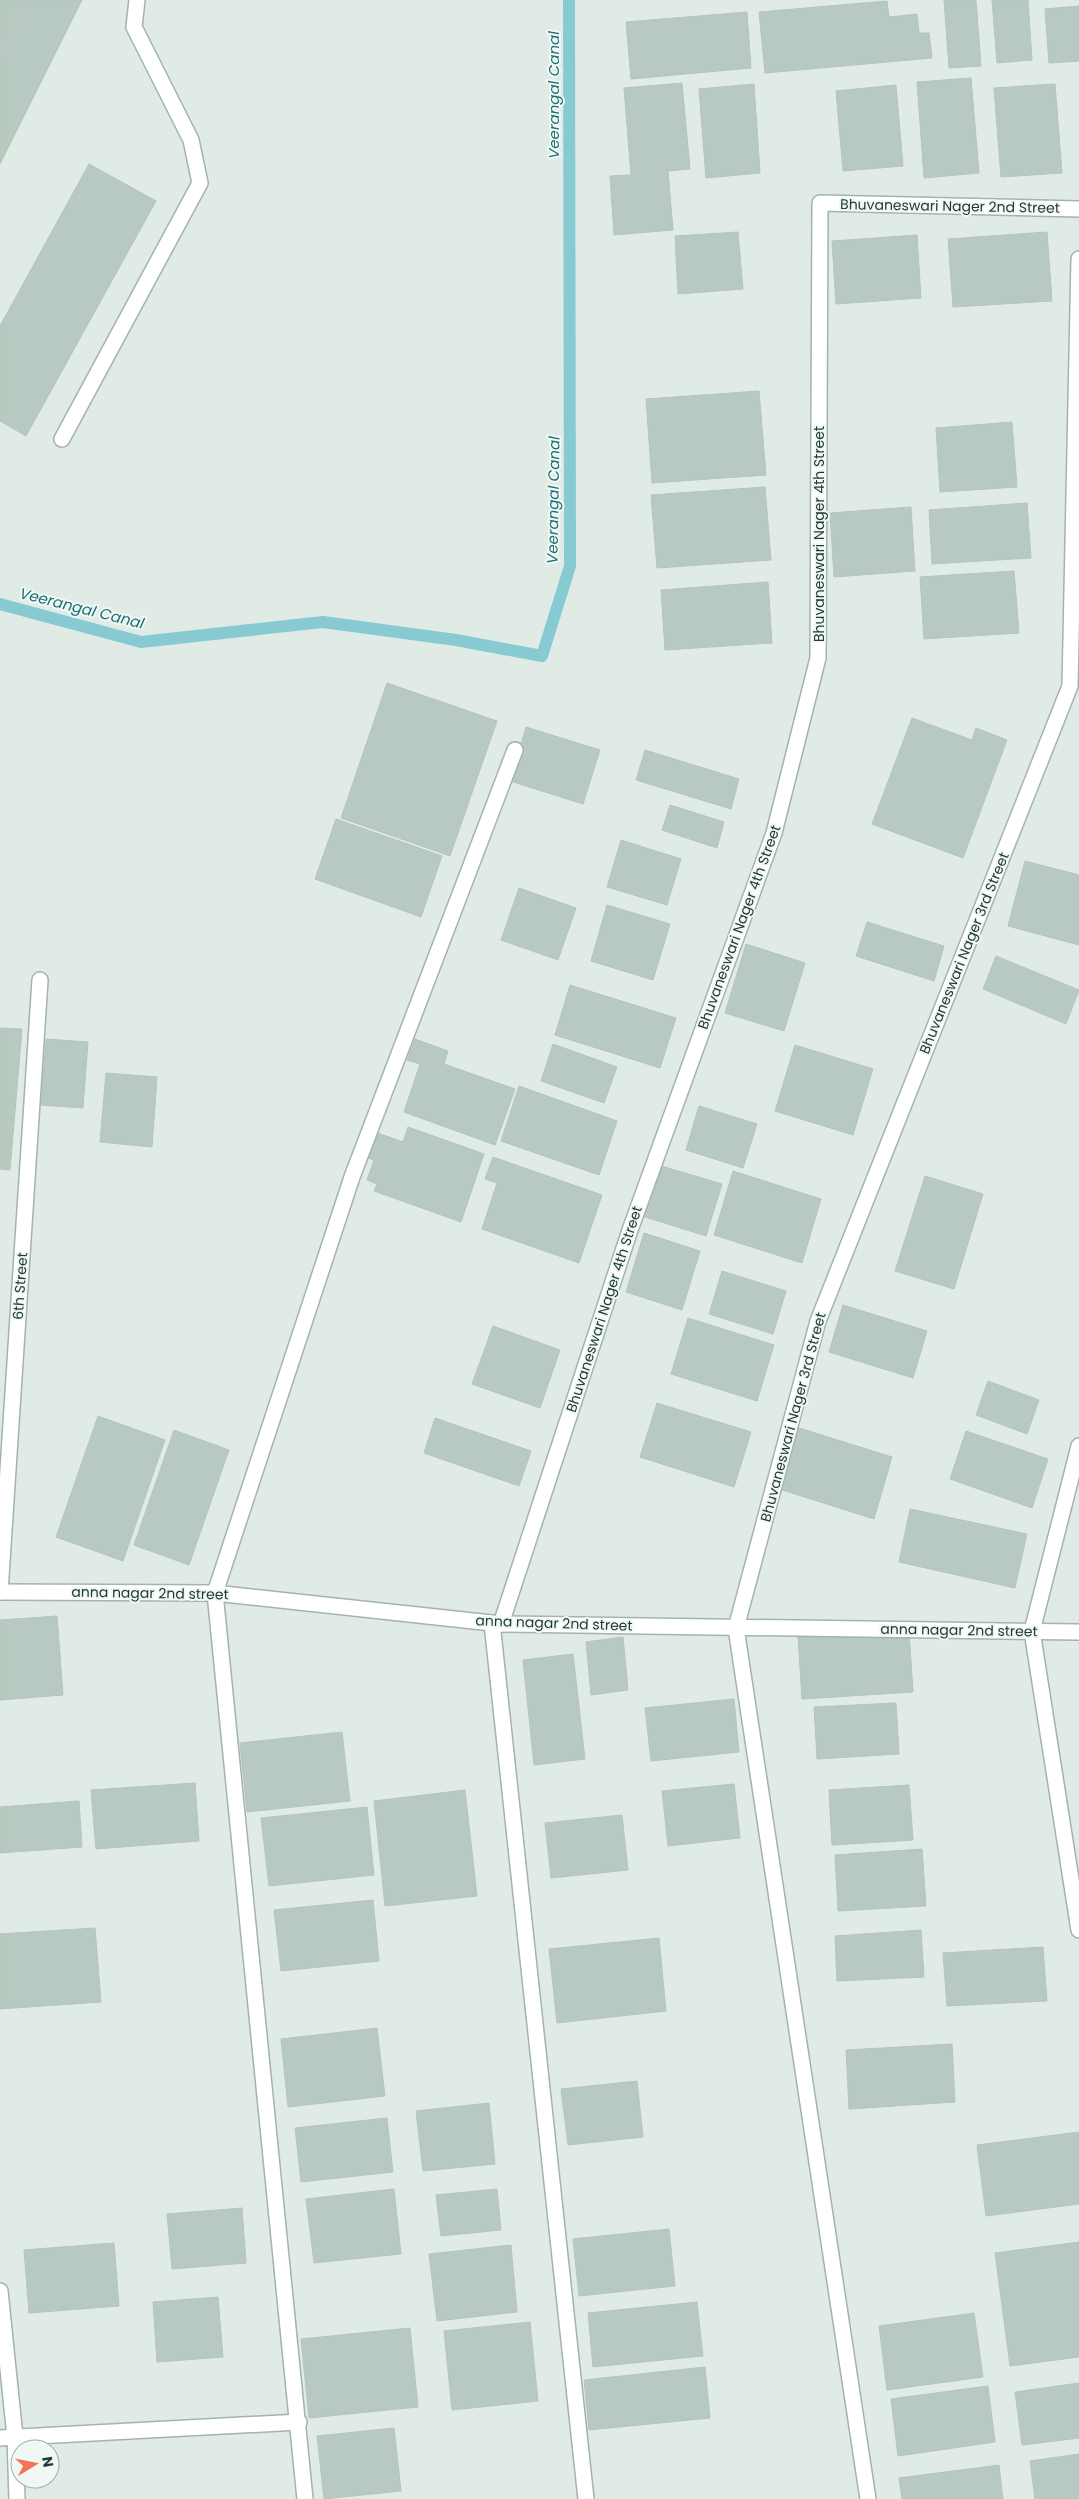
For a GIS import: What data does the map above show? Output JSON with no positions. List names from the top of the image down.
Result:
{
  "streets": {
    "street": [
      "Bhuvaneswari Nager 2nd Street",
      "Bhuvaneswari Nager 4th Street",
      "Bhuvaneswari Nager 3rd Street",
      "6th Street",
      "anna nagar 2nd street"
    ]
  },
  "crossings": [
    ["Bhuvaneswari Nager 2nd Street", "Bhuvaneswari Nager 4th Street"],
    ["Bhuvaneswari Nager 4th Street", "anna nagar 2nd street"],
    ["Bhuvaneswari Nager 3rd Street", "anna nagar 2nd street"],
    ["6th Street", "anna nagar 2nd street"]
  ],
  "water": ["Veerangal Canal"],
  "north": "right"
}
